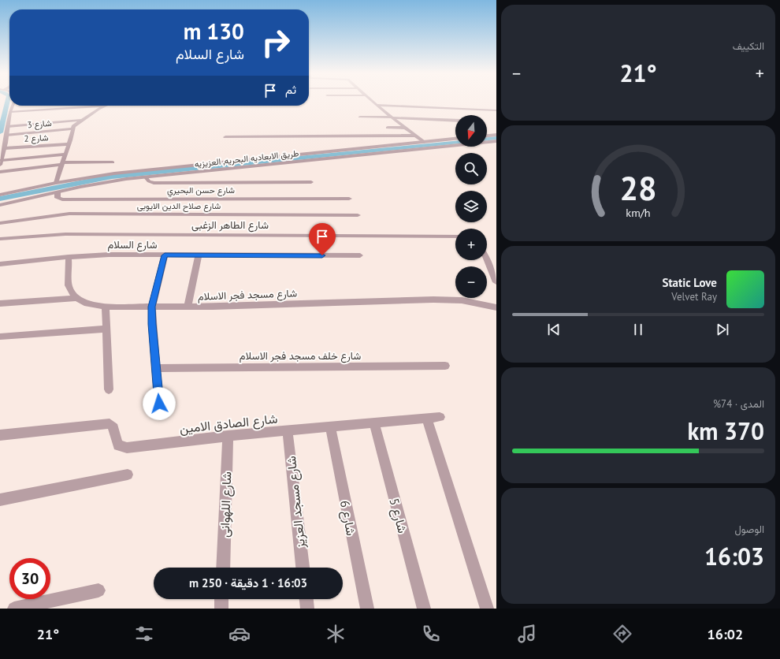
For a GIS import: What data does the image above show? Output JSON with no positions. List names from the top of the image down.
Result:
{
  "streets": {
    "street": [
      "شارع 3",
      "شارع 2",
      "طريق الابعاديه البحريه, العزيزيه",
      "شارع حسن البحيري",
      "شارع صلاح الدين الايوبى",
      "شارع الطاهر الزغبى",
      "شارع السلام",
      "شارع مسجد فجر الاسلام",
      "شارع خلف مسجد فجر الاسلام",
      "شارع الصادق الامين",
      "شارع مسجد العزيز",
      "شارع اللهوانى",
      "شارع 5",
      "شارع 6"
    ]
  },
  "crossings": [
    ["طريق الابعاديه البحريه, العزيزيه", "شارع حسن البحيري"],
    ["شارع الصادق الامين", "شارع مسجد العزيز"],
    ["شارع الصادق الامين", "شارع اللهوانى"],
    ["شارع الصادق الامين", "شارع 5"],
    ["شارع الصادق الامين", "شارع 6"]
  ],
  "north": "bottom",
  "page": {
    "tile": [
      "التكييف",
      ["المدى · 74%", "370 km"],
      ["الوصول", "16:03"]
    ],
    "turn": ["130 m", "شارع السلام"],
    "heat": ["−", "21°", "+"],
    "then": "ثم",
    "map_buttons": ["+", "−"],
    "song": ["Static Love", "Velvet Ray"],
    "limit": "30",
    "trip": "16:03 · 1 دقيقة · 250 m",
    "tabs": ["16:02", "21°"],
    "gauge": ["28", "km/h"]
  }
}
